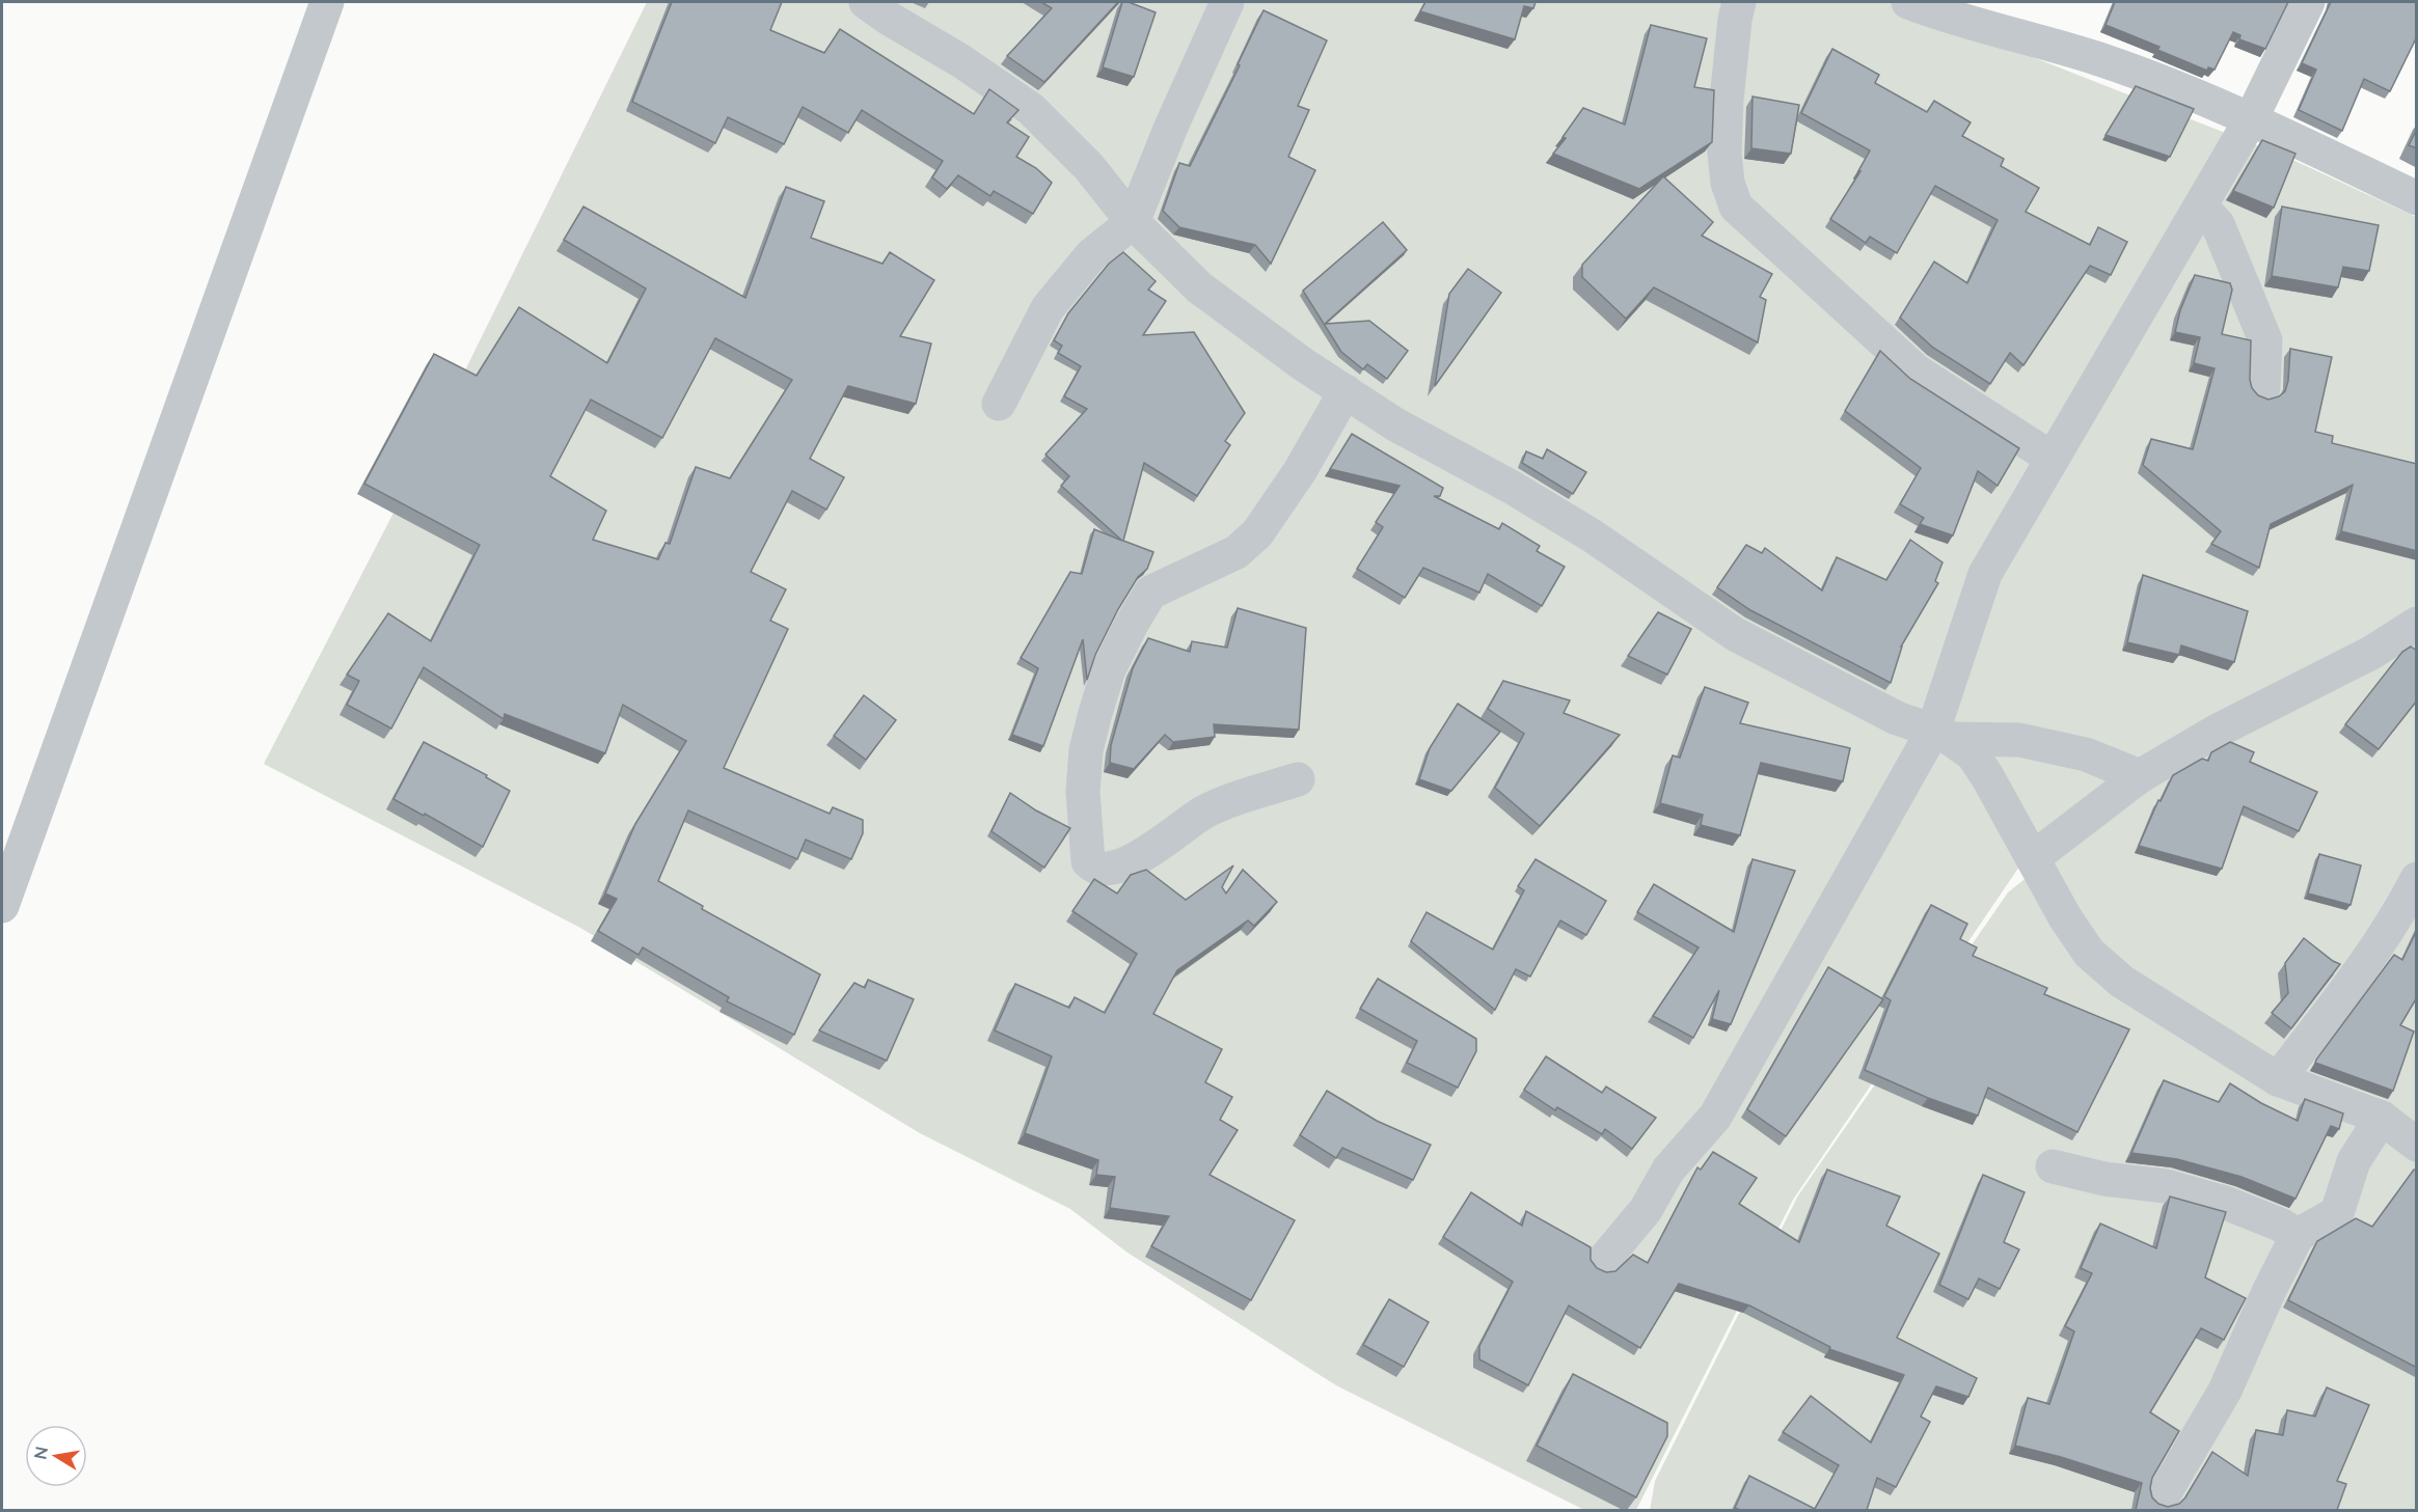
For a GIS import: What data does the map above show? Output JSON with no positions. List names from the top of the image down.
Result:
{
  "north": "left"
}
